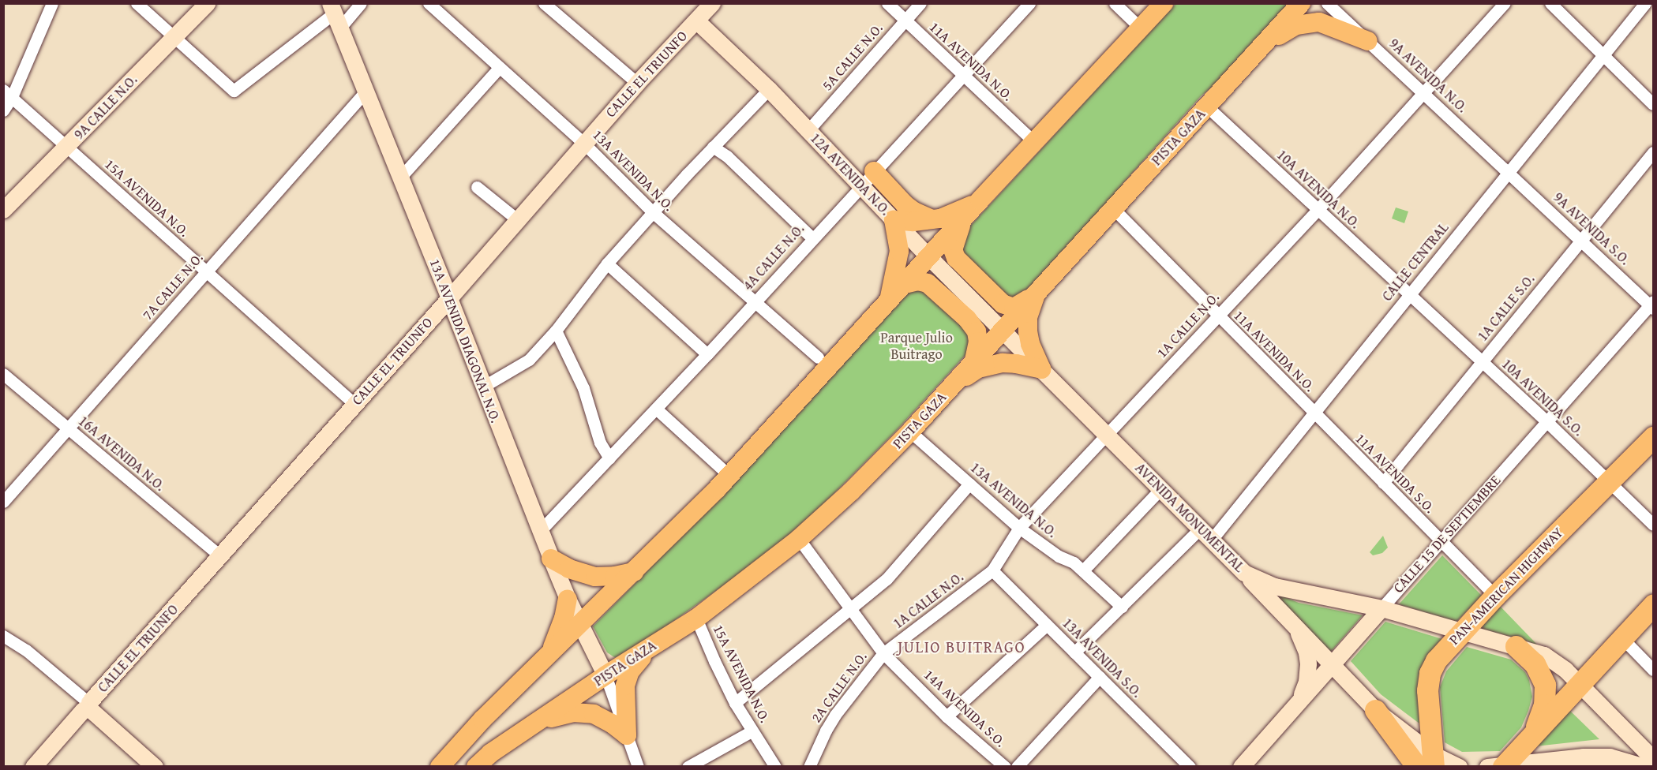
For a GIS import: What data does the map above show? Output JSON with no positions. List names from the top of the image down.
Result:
{
  "streets": {
    "highway": ["PAN-AMERICAN HIGHWAY"],
    "main road": [
      "CALLE EL TRIUNFO",
      "9A CALLE N.O.",
      "PISTA GAZA",
      "12A AVENIDA N.O.",
      "13A AVENIDA DIAGONAL N.O.",
      "AVENIDA MONUMENTAL",
      "CALLE 15 DE SEPTIEMBRE"
    ],
    "street": [
      "5A CALLE N.O.",
      "11A AVENIDA N.O.",
      "9A AVENIDA N.O.",
      "13A AVENIDA N.O.",
      "10A AVENIDA N.O.",
      "15A AVENIDA N.O.",
      "9A AVENIDA S.O.",
      "4A CALLE N.O.",
      "CALLE CENTRAL",
      "7A CALLE N.O.",
      "1A CALLE S.O.",
      "1A CALLE N.O.",
      "10A AVENIDA S.O.",
      "16A AVENIDA N.O.",
      "11A AVENIDA S.O.",
      "13A AVENIDA S.O.",
      "2A CALLE N.O.",
      "14A AVENIDA S.O."
    ]
  },
  "crossings": [
    ["5A CALLE N.O.", "11A AVENIDA N.O."],
    ["5A CALLE N.O.", "12A AVENIDA N.O."],
    ["11A AVENIDA N.O.", "PISTA GAZA"],
    ["11A AVENIDA N.O.", "4A CALLE N.O."],
    ["11A AVENIDA N.O.", "CALLE CENTRAL"],
    ["11A AVENIDA N.O.", "1A CALLE N.O."],
    ["11A AVENIDA N.O.", "11A AVENIDA S.O."],
    ["CALLE EL TRIUNFO", "13A AVENIDA N.O."],
    ["CALLE EL TRIUNFO", "12A AVENIDA N.O."],
    ["CALLE EL TRIUNFO", "15A AVENIDA N.O."],
    ["CALLE EL TRIUNFO", "13A AVENIDA DIAGONAL N.O."],
    ["CALLE EL TRIUNFO", "16A AVENIDA N.O."],
    ["9A AVENIDA N.O.", "9A AVENIDA S.O."],
    ["9A AVENIDA N.O.", "CALLE CENTRAL"],
    ["9A AVENIDA N.O.", "1A CALLE N.O."],
    ["9A CALLE N.O.", "15A AVENIDA N.O."],
    ["PISTA GAZA", "13A AVENIDA N.O."],
    ["PISTA GAZA", "12A AVENIDA N.O."],
    ["PISTA GAZA", "10A AVENIDA N.O."],
    ["PISTA GAZA", "15A AVENIDA N.O."],
    ["PISTA GAZA", "13A AVENIDA DIAGONAL N.O."],
    ["PISTA GAZA", "AVENIDA MONUMENTAL"],
    ["PISTA GAZA", "14A AVENIDA S.O."],
    ["13A AVENIDA N.O.", "4A CALLE N.O."],
    ["13A AVENIDA N.O.", "CALLE CENTRAL"],
    ["13A AVENIDA N.O.", "1A CALLE N.O."],
    ["12A AVENIDA N.O.", "4A CALLE N.O."],
    ["12A AVENIDA N.O.", "AVENIDA MONUMENTAL"],
    ["10A AVENIDA N.O.", "CALLE CENTRAL"],
    ["10A AVENIDA N.O.", "1A CALLE N.O."],
    ["10A AVENIDA N.O.", "10A AVENIDA S.O."],
    ["15A AVENIDA N.O.", "7A CALLE N.O."],
    ["9A AVENIDA S.O.", "CALLE CENTRAL"],
    ["9A AVENIDA S.O.", "1A CALLE S.O."],
    ["9A AVENIDA S.O.", "CALLE 15 DE SEPTIEMBRE"],
    ["4A CALLE N.O.", "13A AVENIDA DIAGONAL N.O."],
    ["CALLE CENTRAL", "10A AVENIDA S.O."],
    ["CALLE CENTRAL", "11A AVENIDA S.O."],
    ["CALLE CENTRAL", "AVENIDA MONUMENTAL"],
    ["CALLE CENTRAL", "13A AVENIDA S.O."],
    ["7A CALLE N.O.", "13A AVENIDA DIAGONAL N.O."],
    ["7A CALLE N.O.", "16A AVENIDA N.O."],
    ["1A CALLE S.O.", "10A AVENIDA S.O."],
    ["1A CALLE S.O.", "11A AVENIDA S.O."],
    ["1A CALLE N.O.", "AVENIDA MONUMENTAL"],
    ["1A CALLE N.O.", "13A AVENIDA S.O."],
    ["1A CALLE N.O.", "2A CALLE N.O."],
    ["1A CALLE N.O.", "14A AVENIDA S.O."],
    ["10A AVENIDA S.O.", "CALLE 15 DE SEPTIEMBRE"],
    ["10A AVENIDA S.O.", "PAN-AMERICAN HIGHWAY"],
    ["11A AVENIDA S.O.", "CALLE 15 DE SEPTIEMBRE"],
    ["11A AVENIDA S.O.", "PAN-AMERICAN HIGHWAY"],
    ["AVENIDA MONUMENTAL", "CALLE 15 DE SEPTIEMBRE"],
    ["AVENIDA MONUMENTAL", "PAN-AMERICAN HIGHWAY"],
    ["2A CALLE N.O.", "14A AVENIDA S.O."]
  ],
  "districts": ["JULIO BUITRAGO"],
  "parks": ["Parque Julio Buitrago"]
}
